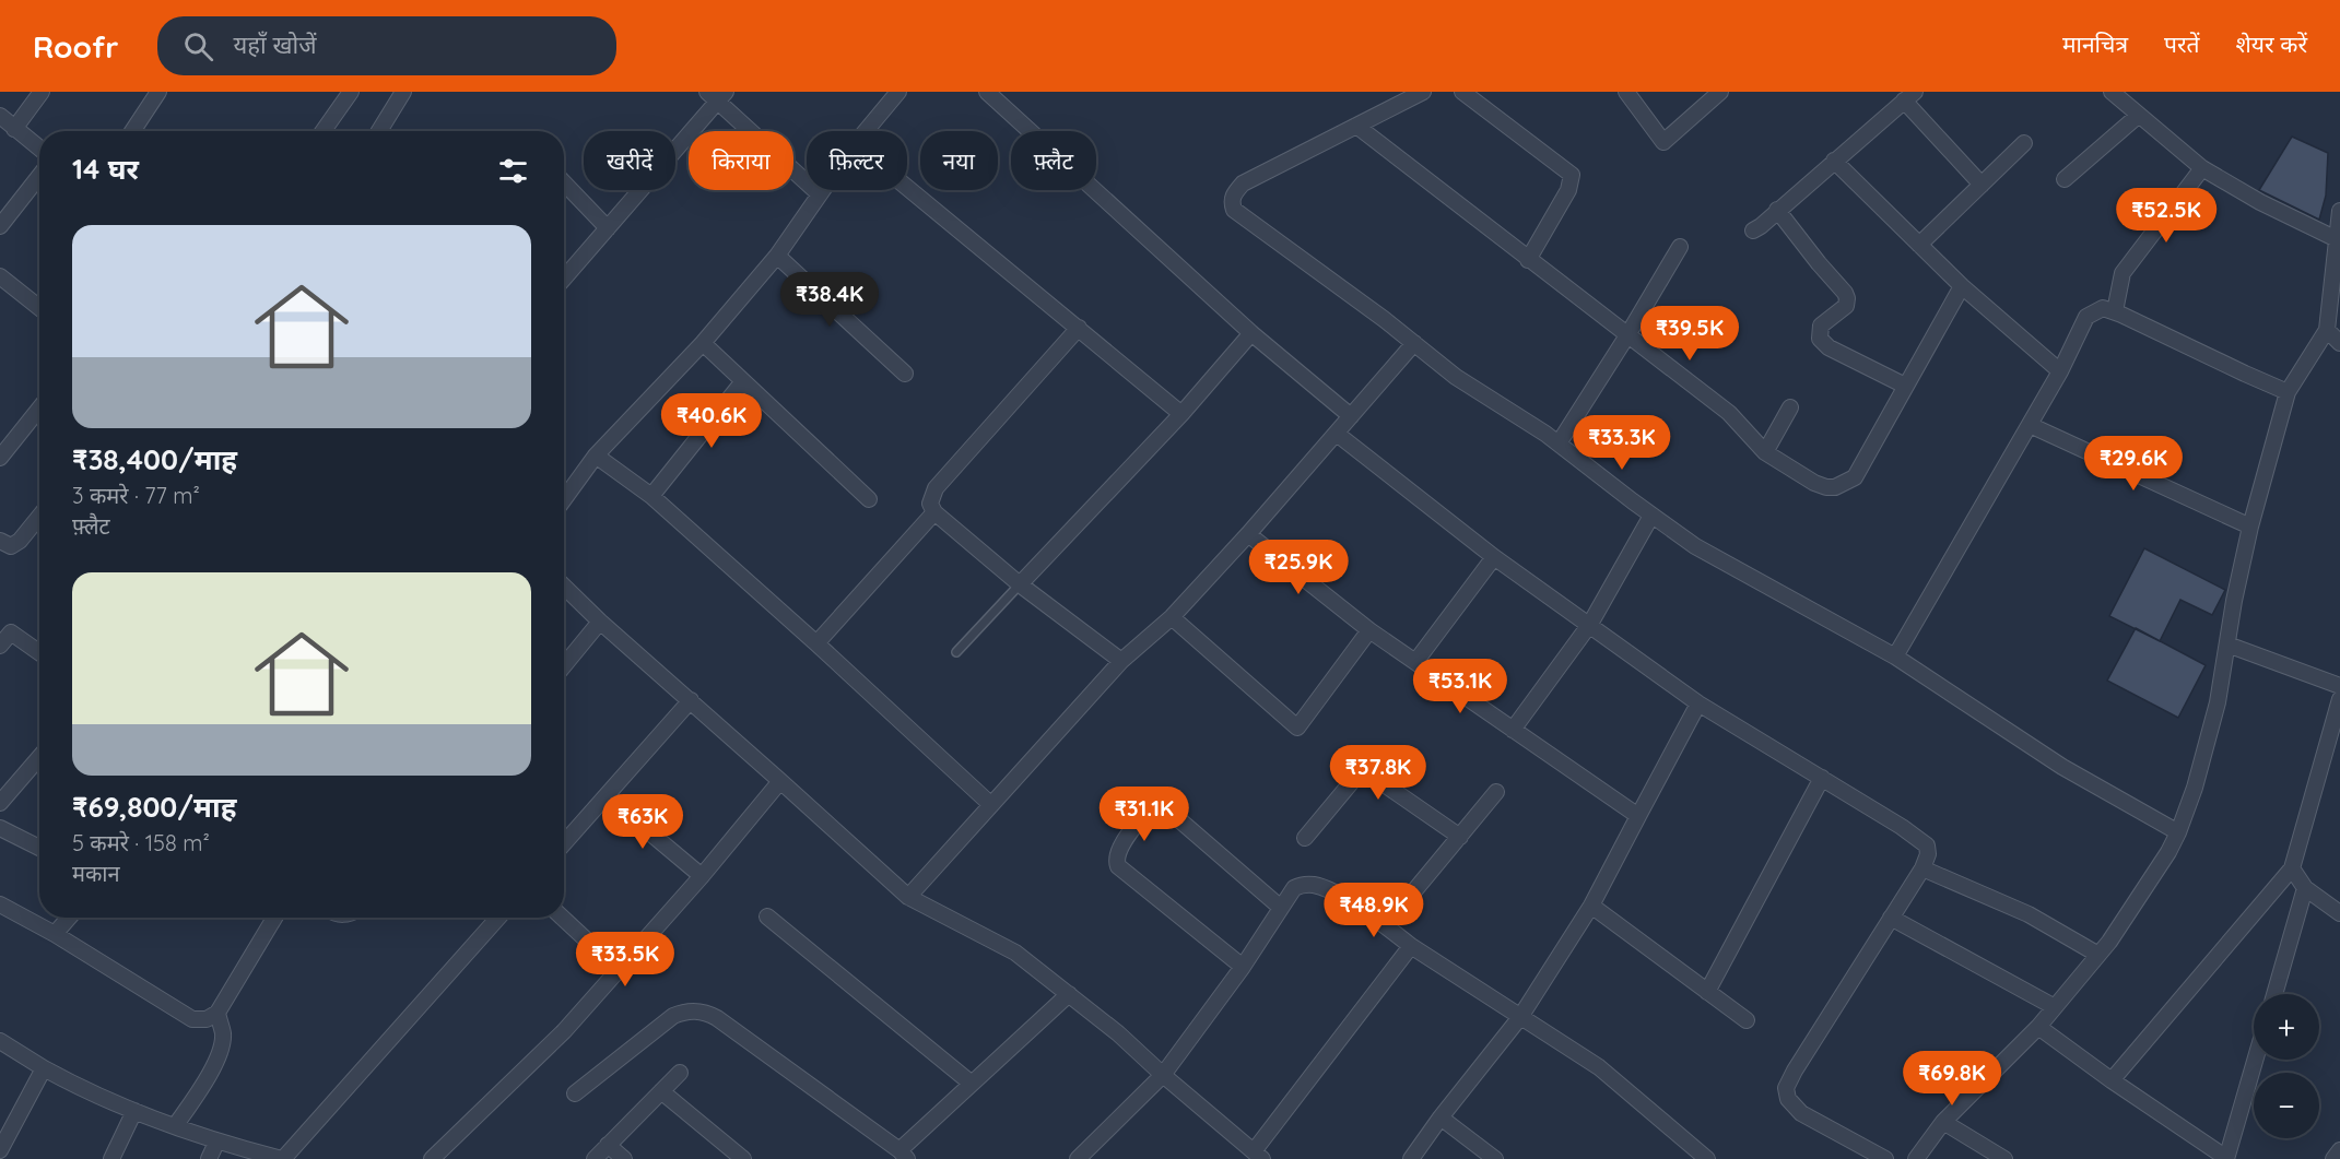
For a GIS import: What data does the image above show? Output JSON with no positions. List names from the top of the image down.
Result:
{
  "page": {
    "header": "Roofr",
    "search": "यहाँ खोजें",
    "nav": ["मानचित्र", "परतें", "शेयर करें"],
    "chip": [
      "खरीदें",
      "किराया",
      "फ़िल्टर",
      "नया",
      "फ़्लैट"
    ],
    "heading": "14 घर",
    "price": [
      "₹52.5K",
      "₹38.4K",
      "₹39.5K",
      "₹40.6K",
      "₹33.3K",
      "₹29.6K",
      "₹25.9K",
      "₹53.1K",
      "₹37.8K",
      "₹31.1K",
      "₹63K",
      "₹48.9K",
      "₹33.5K",
      "₹69.8K"
    ],
    "list": [
      {
        "name": "₹38,400/माह",
        "note": "3 कमरे · 77 m² · फ़्लैट"
      },
      {
        "name": "₹69,800/माह",
        "note": "5 कमरे · 158 m² · मकान"
      }
    ],
    "map_buttons": ["+", "−"]
  }
}
